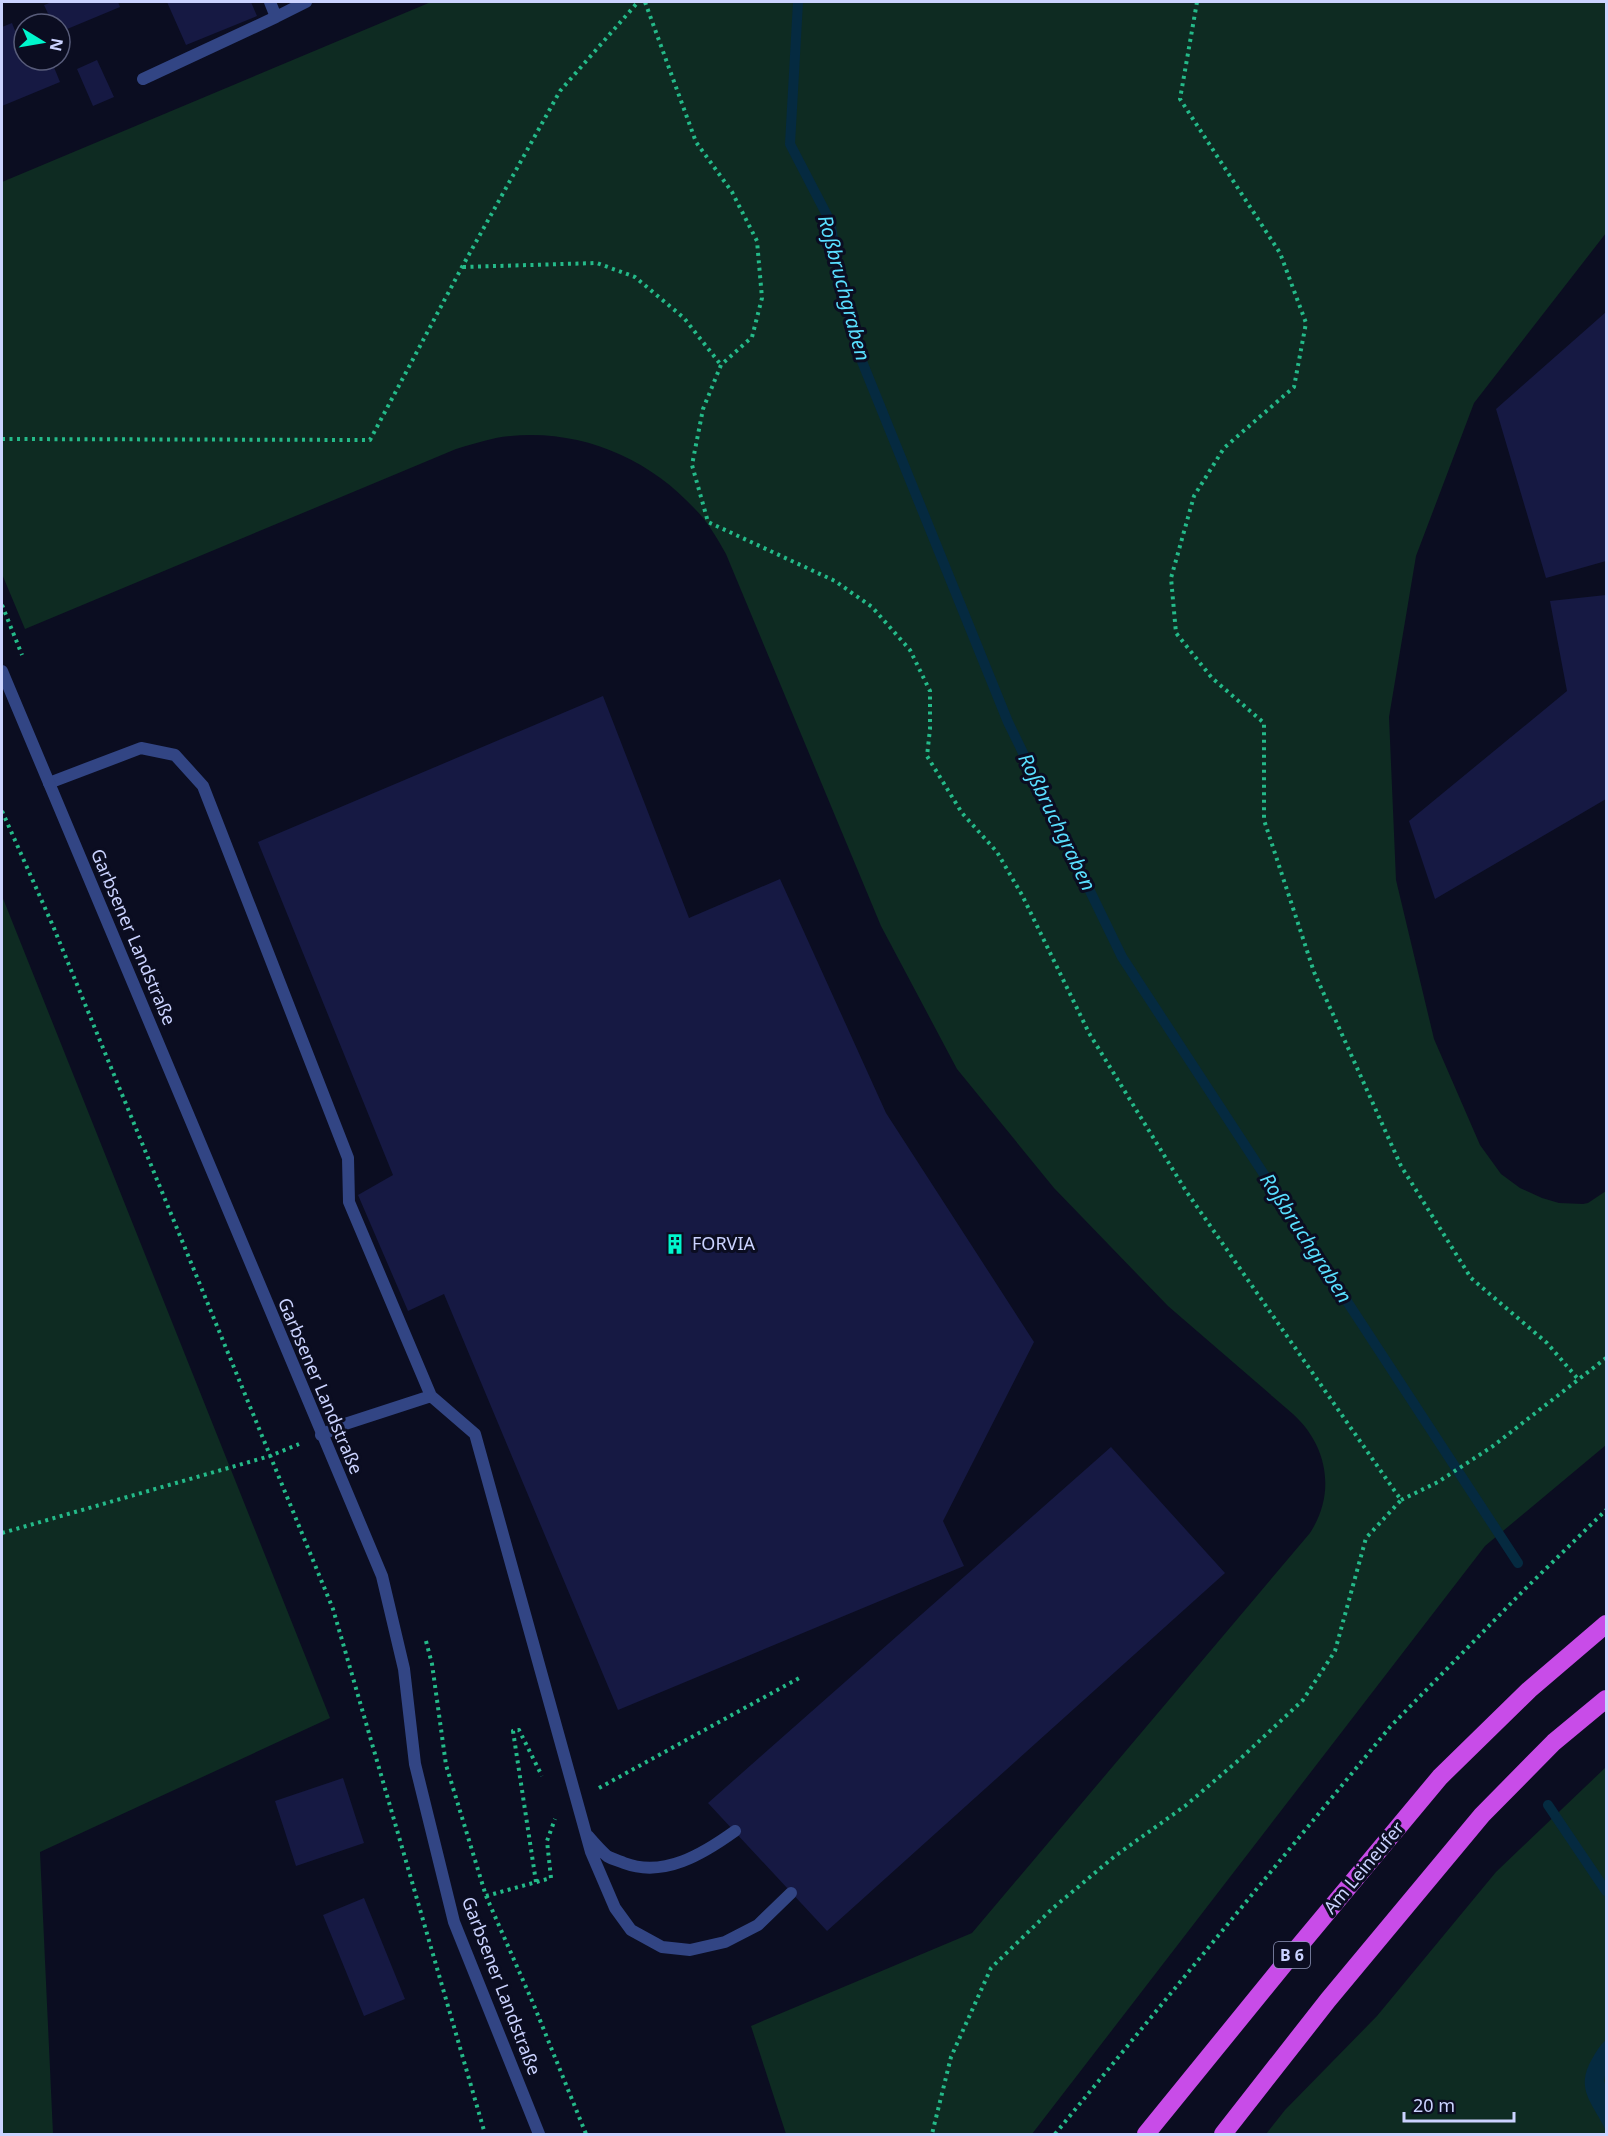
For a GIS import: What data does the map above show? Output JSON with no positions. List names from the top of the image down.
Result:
{
  "streets": {
    "highway": ["Am Leineufer", "B 6"],
    "street": ["Garbsener Landstraße"]
  },
  "water": ["Roßbruchgraben"],
  "places": {
    "building": ["FORVIA"]
  },
  "scale_bar": "20 m",
  "north": "right"
}
